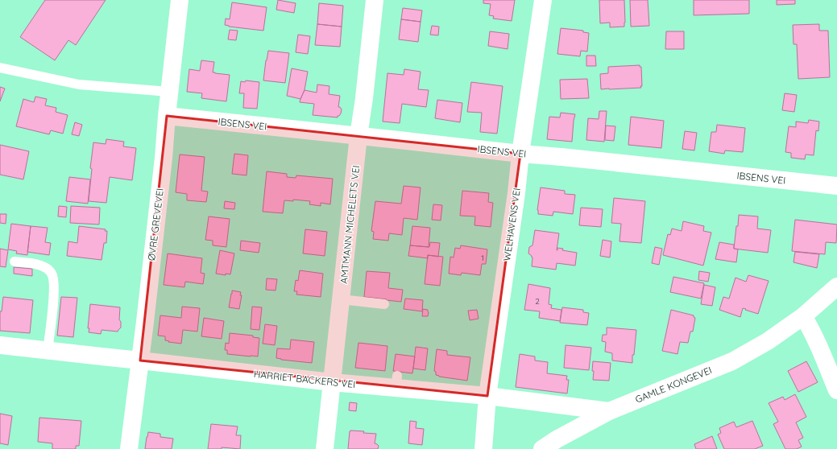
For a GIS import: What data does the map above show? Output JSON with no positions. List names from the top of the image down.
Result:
{
  "streets": {
    "street": [
      "IBSENS VEI",
      "ØVRE GREVEVEI",
      "AMTMANN MICHELETS VEI",
      "WELHAVENS VEI",
      "HARRIET BACKERS VEI",
      "GAMLE KONGEVEI"
    ]
  },
  "crossings": [
    ["IBSENS VEI", "ØVRE GREVEVEI"],
    ["IBSENS VEI", "AMTMANN MICHELETS VEI"],
    ["IBSENS VEI", "WELHAVENS VEI"],
    ["ØVRE GREVEVEI", "HARRIET BACKERS VEI"],
    ["AMTMANN MICHELETS VEI", "HARRIET BACKERS VEI"],
    ["WELHAVENS VEI", "HARRIET BACKERS VEI"],
    ["HARRIET BACKERS VEI", "GAMLE KONGEVEI"]
  ],
  "house_numbers": ["1", "2"]
}
